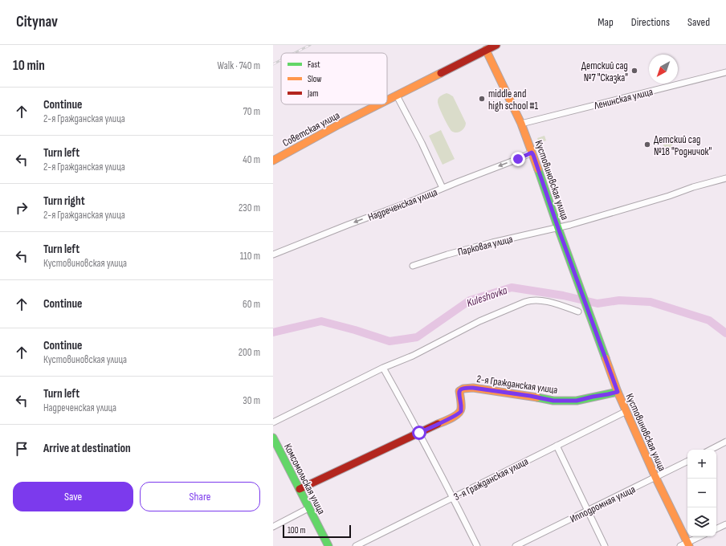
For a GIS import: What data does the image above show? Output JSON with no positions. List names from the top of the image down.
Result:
{
  "streets": {
    "street": [
      "Ленинская улица",
      "Советская улица",
      "Кустовиновская улица",
      "Надреченская улица",
      "Парковая улица",
      "2-я Гражданская улица",
      "Комсомольская улица",
      "3-я Гражданская улица",
      "Ипподромная улица"
    ]
  },
  "crossings": [
    ["Ленинская улица", "Кустовиновская улица"],
    ["Советская улица", "Кустовиновская улица"],
    ["Кустовиновская улица", "Надреченская улица"],
    ["Кустовиновская улица", "Парковая улица"],
    ["Кустовиновская улица", "2-я Гражданская улица"],
    ["Кустовиновская улица", "3-я Гражданская улица"],
    ["Кустовиновская улица", "Ипподромная улица"],
    ["2-я Гражданская улица", "Комсомольская улица"]
  ],
  "one_way": ["Надреченская улица"],
  "water": ["Kuleshovka"],
  "places": ["Детский сад №7 \"Сказка\"", "middle and high school #1", "Детский сад №18 \"Родничок\""],
  "legend": ["Fast", "Slow", "Jam"],
  "scale_bar": "100 m",
  "north": "bottom left",
  "page": {
    "header": "Citynav",
    "nav": ["Map", "Directions", "Saved"],
    "heading": ["10 min", "Walk · 740 m"],
    "list": [
      ["Continue", "2-я Гражданская улица", "70 m"],
      ["Turn left", "2-я Гражданская улица", "40 m"],
      ["Turn right", "2-я Гражданская улица", "230 m"],
      ["Turn left", "Кустовиновская улица", "110 m"],
      ["Continue", "60 m"],
      ["Continue", "Кустовиновская улица", "200 m"],
      ["Turn left", "Надреченская улица", "30 m"],
      "Arrive at destination"
    ],
    "map_buttons": ["+", "−"],
    "buttons": ["Save", "Share"],
    "scale": "100 m"
  }
}
